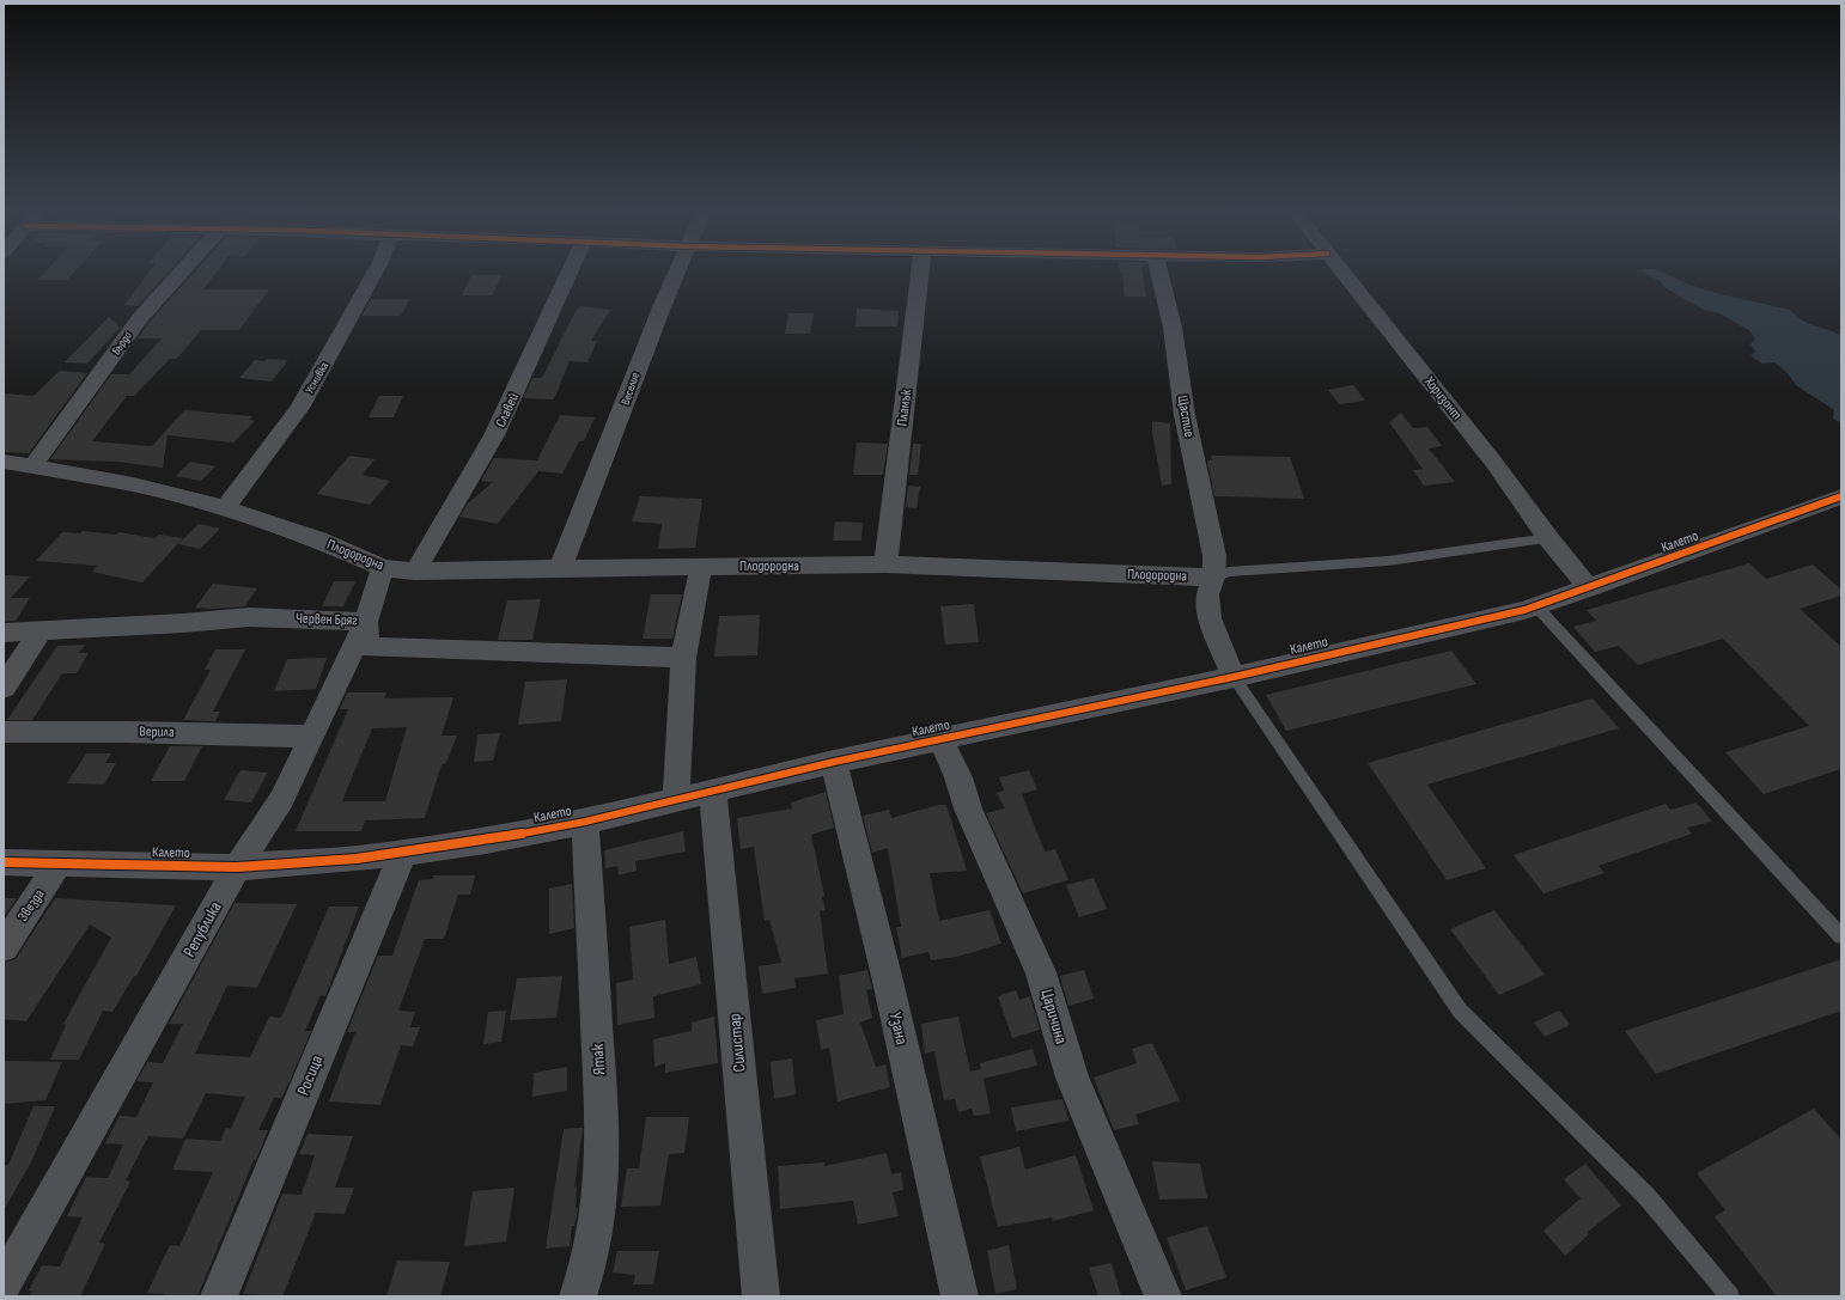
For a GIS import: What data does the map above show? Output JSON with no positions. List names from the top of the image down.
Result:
{
  "streets": {
    "street": [
      "Бърдо",
      "Усмивка",
      "Веселие",
      "Хоризонт",
      "Пламък",
      "Славей",
      "Щастие",
      "Калето",
      "Плодородна",
      "Червен Бряг",
      "Верила",
      "Звезда",
      "Република",
      "Царичина",
      "Узана",
      "Силистар",
      "Ятак",
      "Росица"
    ]
  },
  "crossings": [
    ["Бърдо", "Плодородна"],
    ["Усмивка", "Плодородна"],
    ["Веселие", "Плодородна"],
    ["Хоризонт", "Калето"],
    ["Хоризонт", "Плодородна"],
    ["Пламък", "Плодородна"],
    ["Славей", "Плодородна"],
    ["Щастие", "Калето"],
    ["Щастие", "Плодородна"],
    ["Калето", "Звезда"],
    ["Калето", "Република"],
    ["Калето", "Царичина"],
    ["Калето", "Узана"],
    ["Калето", "Силистар"],
    ["Калето", "Ятак"],
    ["Калето", "Росица"],
    ["Плодородна", "Република"],
    ["Червен Бряг", "Република"],
    ["Верила", "Република"]
  ]
}
